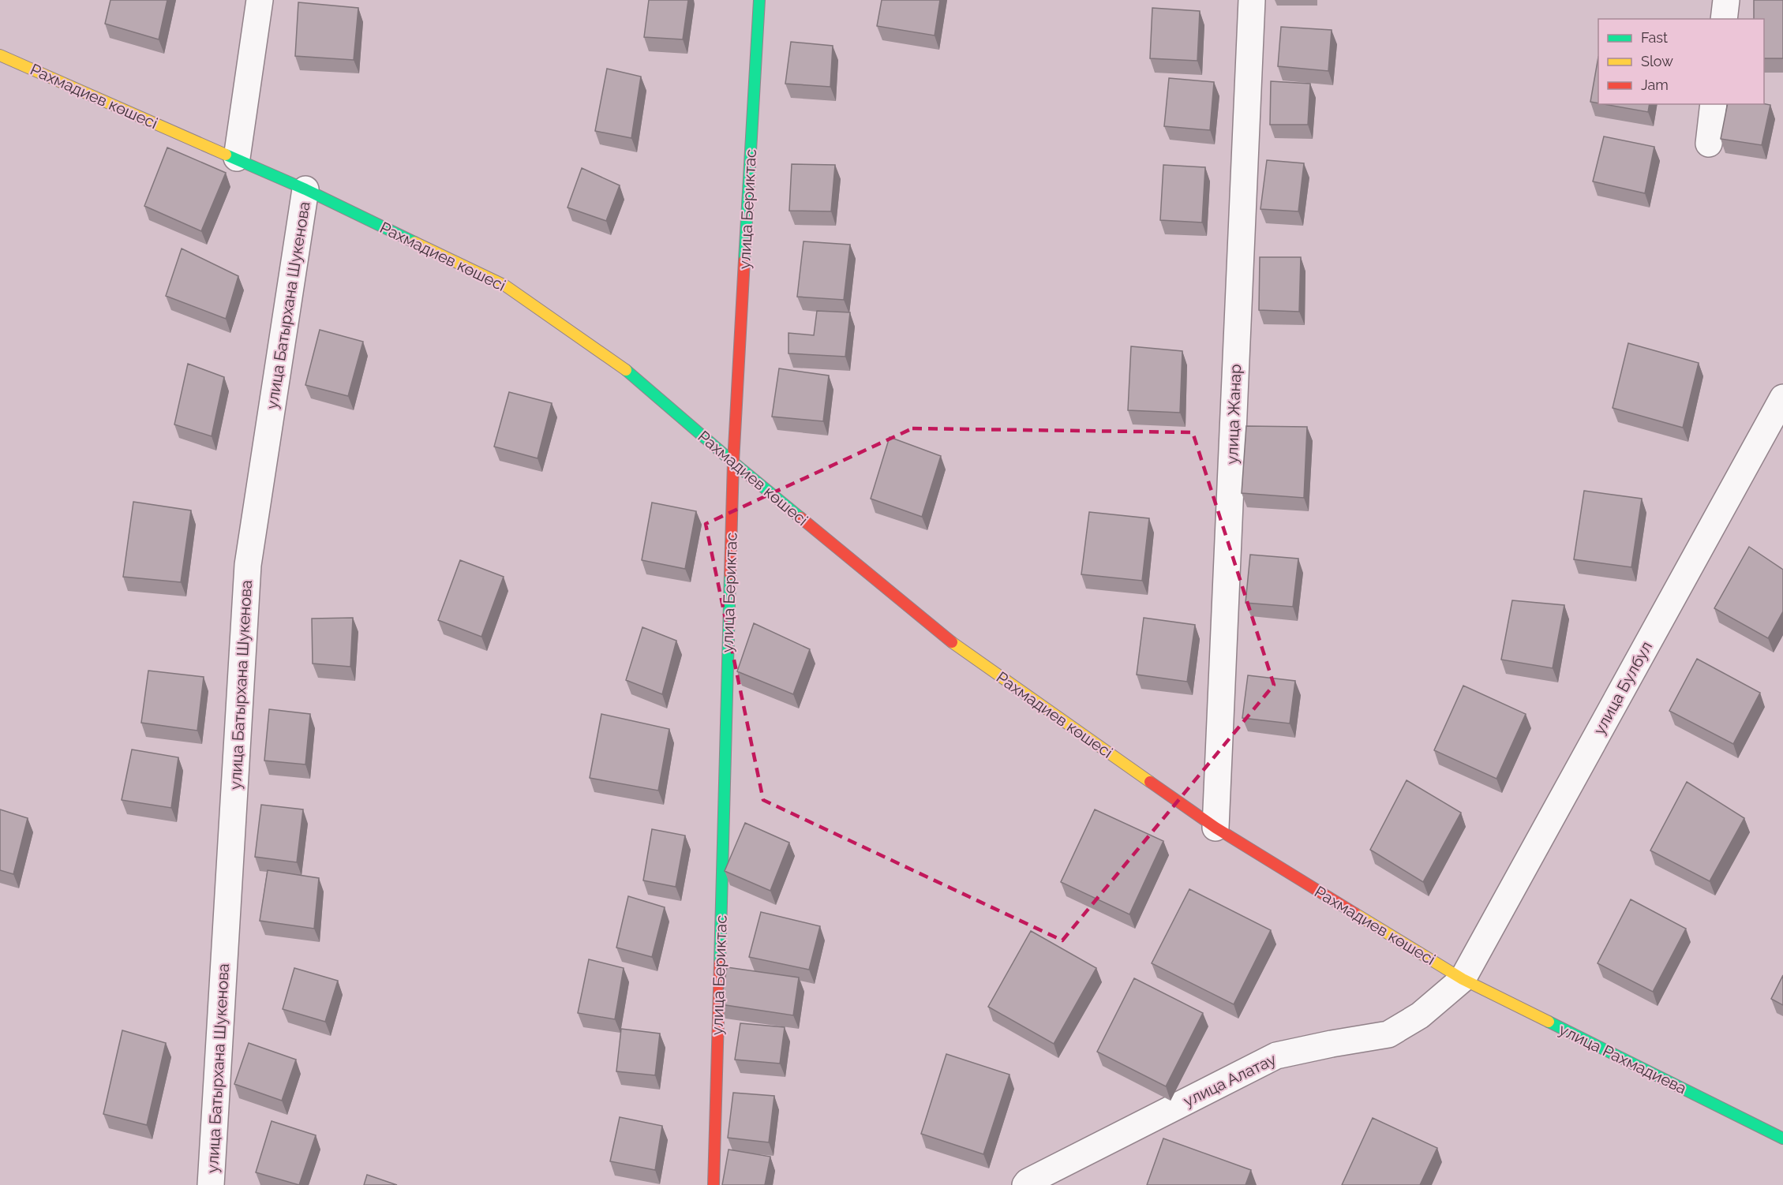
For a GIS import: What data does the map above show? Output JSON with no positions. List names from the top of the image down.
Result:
{
  "streets": {
    "street": [
      "Рахмадиев көшесі",
      "улица Бериктас",
      "улица Батырхана Шукенова",
      "улица Жанар",
      "улица Булбул",
      "улица Рахмадиева",
      "улица Алатау"
    ]
  },
  "crossings": [
    ["Рахмадиев көшесі", "улица Бериктас"],
    ["Рахмадиев көшесі", "улица Батырхана Шукенова"],
    ["Рахмадиев көшесі", "улица Жанар"],
    ["Рахмадиев көшесі", "улица Булбул"],
    ["Рахмадиев көшесі", "улица Рахмадиева"],
    ["Рахмадиев көшесі", "улица Алатау"],
    ["улица Булбул", "улица Рахмадиева"],
    ["улица Булбул", "улица Алатау"],
    ["улица Рахмадиева", "улица Алатау"]
  ],
  "legend": ["Fast", "Slow", "Jam"]
}
